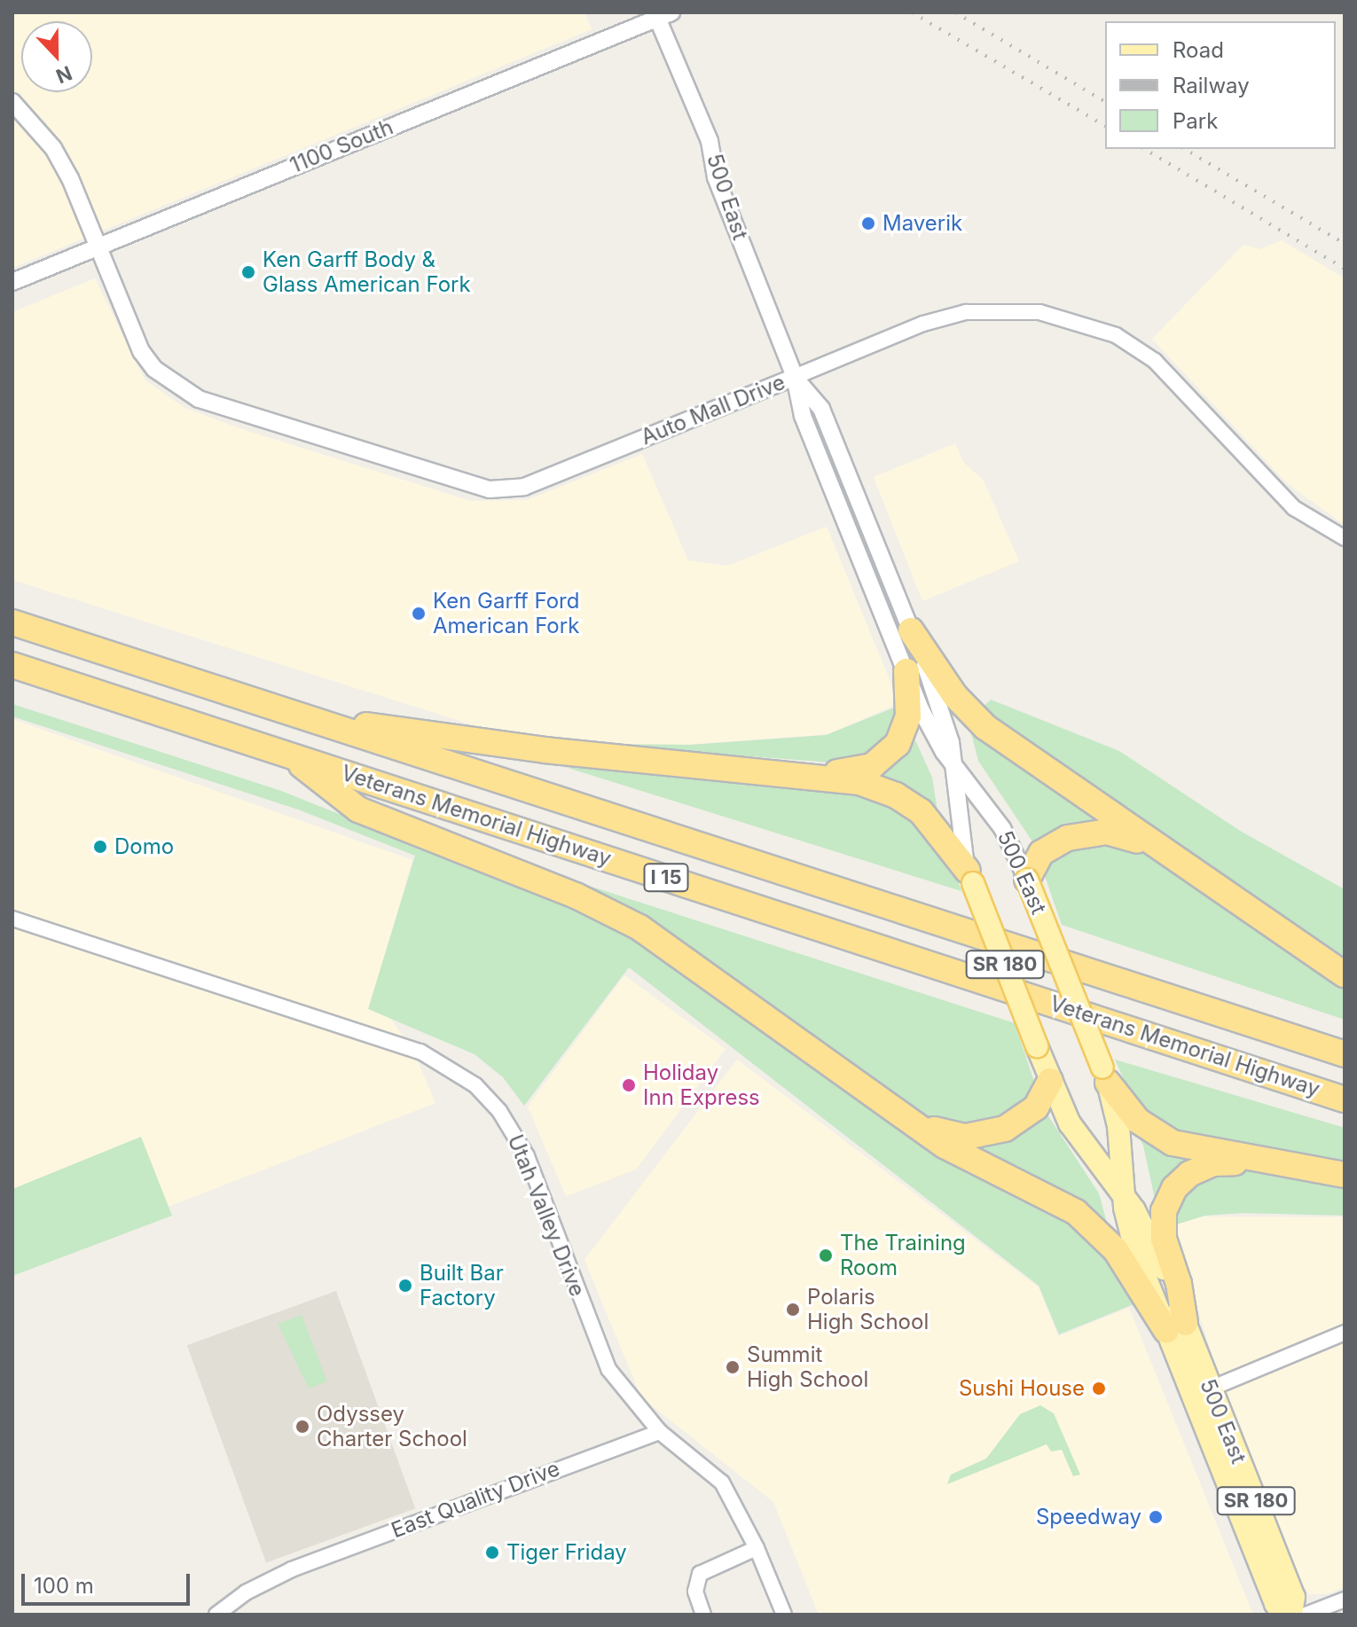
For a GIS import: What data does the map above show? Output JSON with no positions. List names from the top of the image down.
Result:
{
  "streets": {
    "highway": ["Veterans Memorial Highway", "I 15"],
    "main road": ["500 East", "SR 180"],
    "street": [
      "1100 South",
      "Auto Mall Drive",
      "Utah Valley Drive",
      "East Quality Drive"
    ]
  },
  "crossings": [
    ["1100 South", "500 East"],
    ["1100 South", "Auto Mall Drive"],
    ["500 East", "Auto Mall Drive"],
    ["Utah Valley Drive", "East Quality Drive"]
  ],
  "places": [
    "Maverik",
    "Ken Garff Body & Glass American Fork",
    "Ken Garff Ford American Fork",
    "Domo",
    "Holiday Inn Express",
    "The Training Room",
    "Built Bar Factory",
    "Polaris High School",
    "Summit High School",
    "Sushi House",
    "Odyssey Charter School",
    "Speedway",
    "Tiger Friday"
  ],
  "legend": ["Road", "Railway", "Park"],
  "scale_bar": "100 m",
  "north": "bottom"
}
